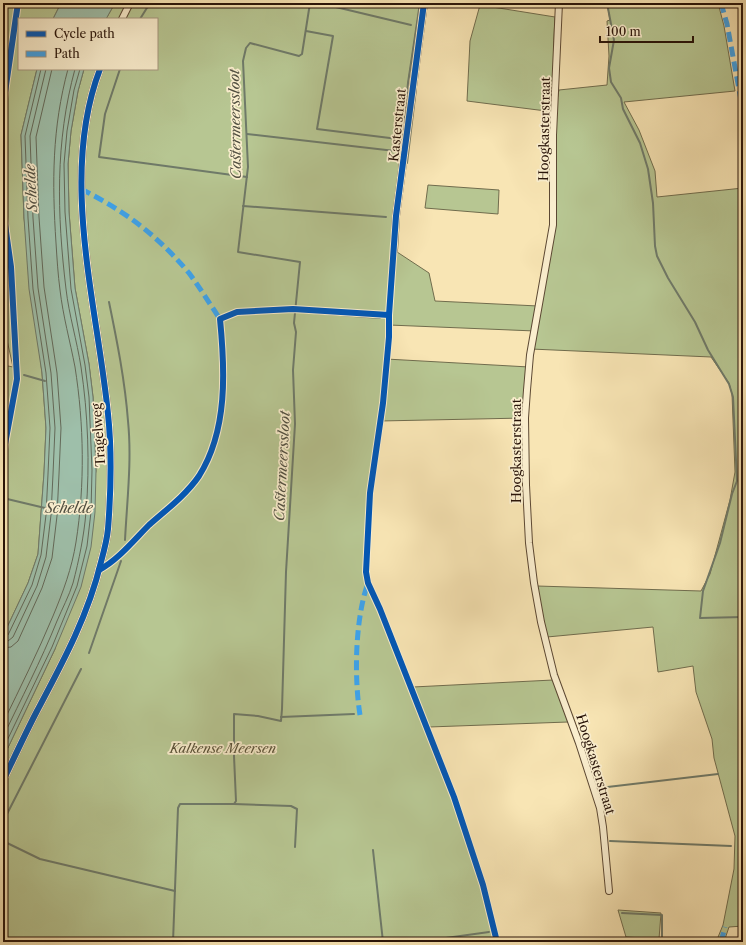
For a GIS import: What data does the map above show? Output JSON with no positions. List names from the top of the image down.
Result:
{
  "streets": {
    "street": ["Kasterstraat", "Hoogkasterstraat", "Tragelweg"]
  },
  "water": ["Castermeerssloot", "Schelde"],
  "parks": ["Kalkense Meersen"],
  "legend": ["Cycle path", "Path"],
  "scale_bar": "100 m"
}
